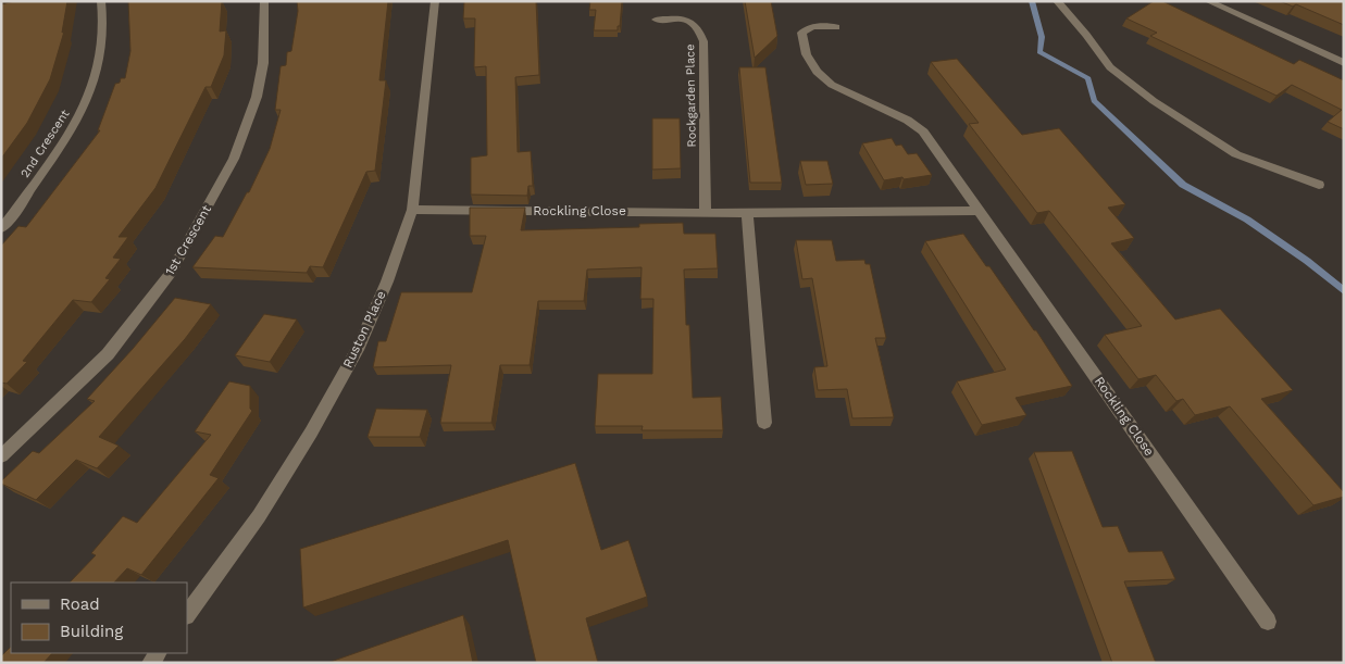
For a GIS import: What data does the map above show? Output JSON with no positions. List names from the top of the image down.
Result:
{
  "streets": {
    "street": [
      "Rockgarden Place",
      "2nd Crescent",
      "Rockling Close",
      "1st Crescent",
      "Ruston Place"
    ]
  },
  "crossings": [
    ["Rockgarden Place", "Rockling Close"],
    ["Rockling Close", "Ruston Place"]
  ],
  "legend": ["Road", "Building"]
}
